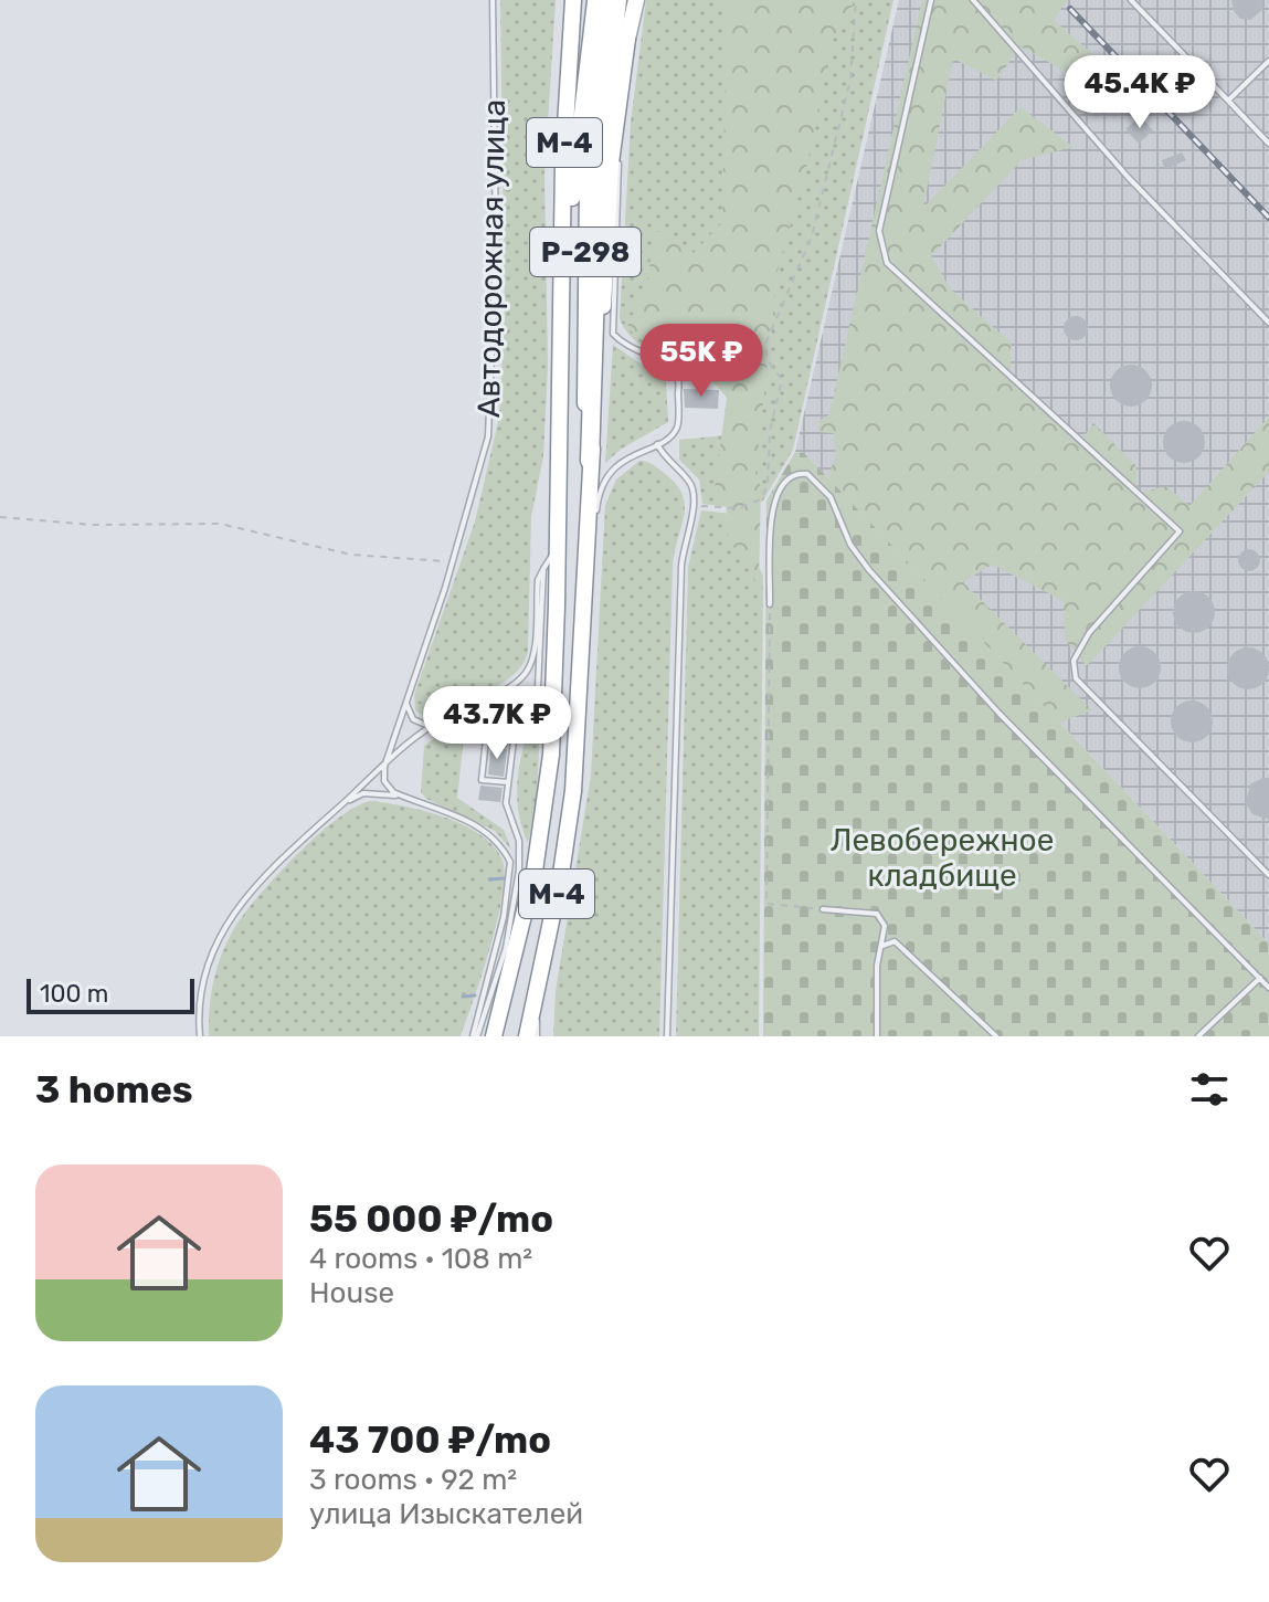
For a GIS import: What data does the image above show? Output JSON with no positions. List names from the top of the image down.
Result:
{
  "streets": {
    "highway": ["М-4"],
    "main road": ["Р-298"],
    "lane": ["Автодорожная улица"]
  },
  "crossings": [
    ["М-4", "Р-298"]
  ],
  "parks": ["Левобережное кладбище"],
  "scale_bar": "100 m",
  "page": {
    "price": ["45.4K ₽", "55K ₽", "43.7K ₽"],
    "scale": "100 m",
    "heading": "3 homes",
    "list": [
      {
        "name": "55 000 ₽/mo",
        "note": "4 rooms · 108 m² · House"
      },
      {
        "name": "43 700 ₽/mo",
        "note": "3 rooms · 92 m² · улица Изыскателей"
      }
    ]
  }
}
